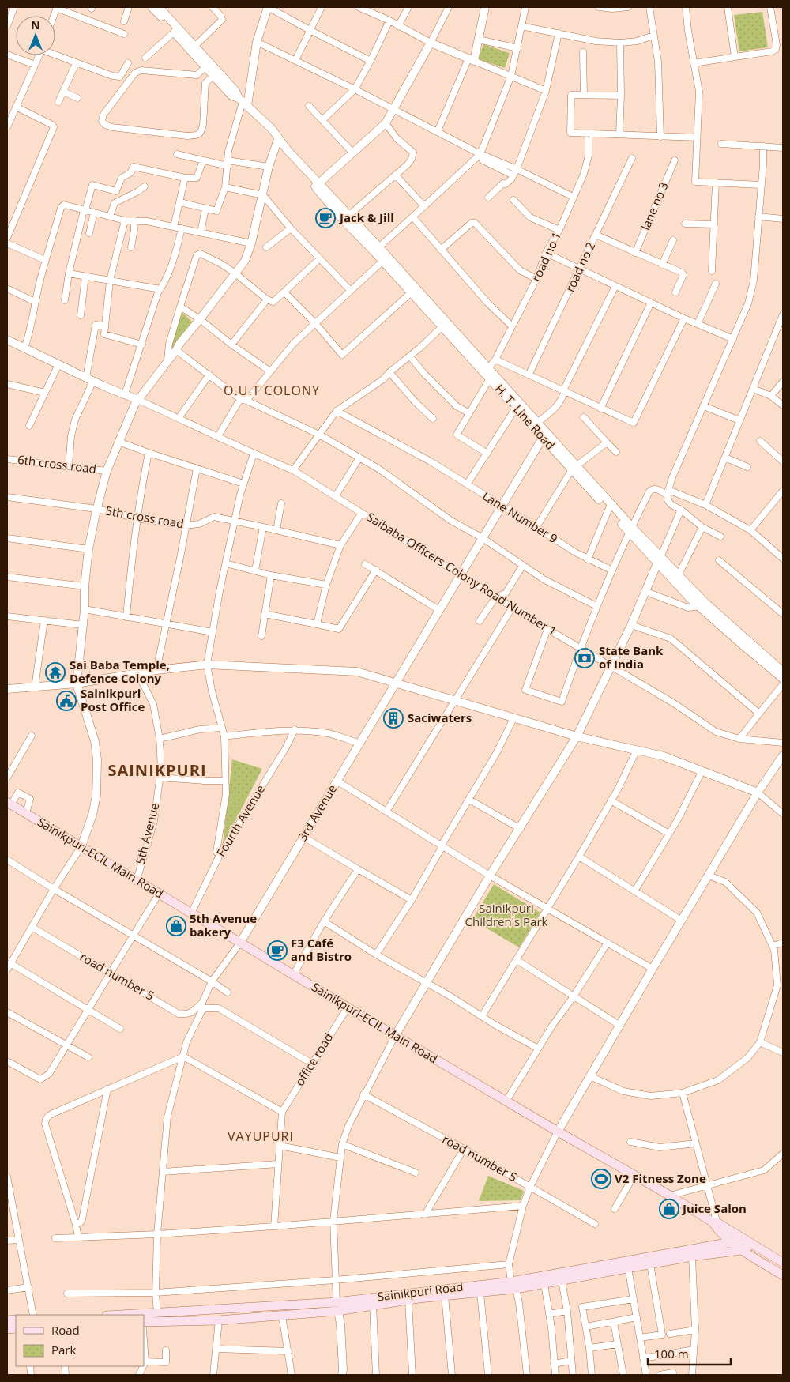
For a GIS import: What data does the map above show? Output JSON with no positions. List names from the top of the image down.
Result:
{
  "streets": {
    "main road": ["Sainikpuri-ECIL Main Road", "Sainikpuri Road"],
    "street": [
      "lane no 3",
      "road no 1",
      "road no 2",
      "H. T. Line Road",
      "6th cross road",
      "5th cross road",
      "Lane Number 9",
      "Saibaba Officers Colony Road Number 1",
      "3rd Avenue",
      "Fourth Avenue",
      "5th Avenue",
      "road number 5",
      "office road"
    ]
  },
  "crossings": [
    ["road no 1", "H. T. Line Road"],
    ["H. T. Line Road", "3rd Avenue"],
    ["Lane Number 9", "3rd Avenue"],
    ["Saibaba Officers Colony Road Number 1", "3rd Avenue"],
    ["3rd Avenue", "Sainikpuri-ECIL Main Road"],
    ["Fourth Avenue", "Sainikpuri-ECIL Main Road"],
    ["5th Avenue", "Sainikpuri-ECIL Main Road"],
    ["Sainikpuri-ECIL Main Road", "office road"],
    ["Sainikpuri-ECIL Main Road", "Sainikpuri Road"]
  ],
  "districts": ["O.U.T COLONY", "SAINIKPURI", "VAYUPURI"],
  "parks": ["Sainikpuri Children's Park"],
  "places": {
    "cafe": ["Jack & Jill", "F3 Café and Bistro"],
    "bank": ["State Bank of India"],
    "temple": ["Sai Baba Temple, Defence Colony"],
    "public building": ["Sainikpuri Post Office"],
    "building": ["Saciwaters"],
    "shop": ["5th Avenue bakery", "Juice Salon"],
    "sports": ["V2 Fitness Zone"]
  },
  "legend": ["Road", "Park"],
  "scale_bar": "100 m",
  "north": "top"
}
